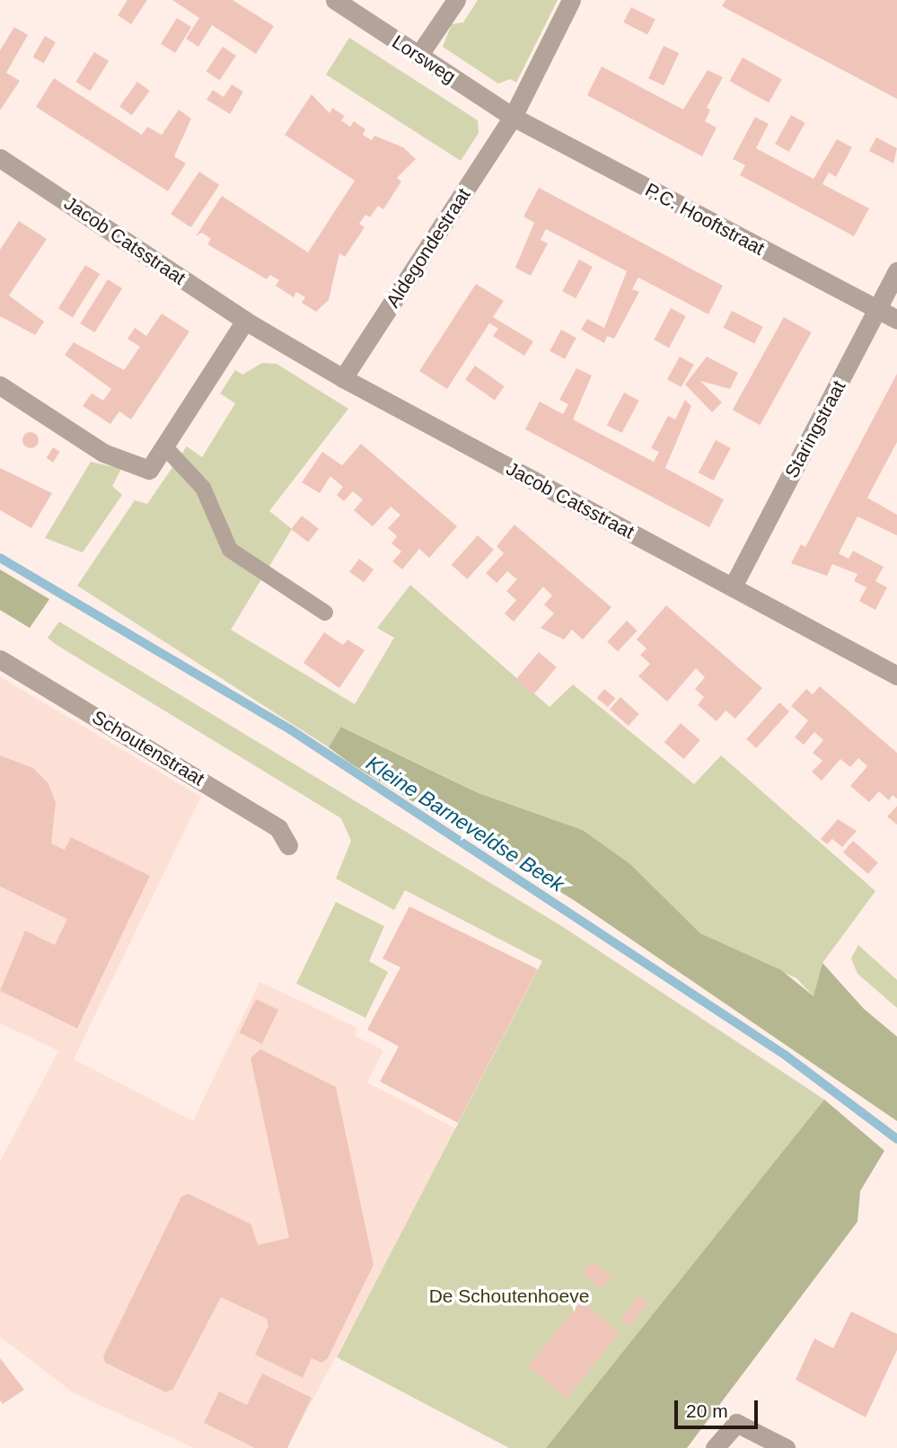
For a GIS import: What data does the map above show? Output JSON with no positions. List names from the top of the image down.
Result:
{
  "streets": {
    "street": [
      "Lorsweg",
      "P.C. Hooftstraat",
      "Jacob Catsstraat",
      "Aldegondestraat",
      "Staringstraat",
      "Schoutenstraat"
    ]
  },
  "crossings": [
    ["Lorsweg", "P.C. Hooftstraat"],
    ["Lorsweg", "Aldegondestraat"],
    ["P.C. Hooftstraat", "Aldegondestraat"],
    ["P.C. Hooftstraat", "Staringstraat"],
    ["Jacob Catsstraat", "Aldegondestraat"],
    ["Jacob Catsstraat", "Staringstraat"]
  ],
  "water": ["Kleine Barneveldse Beek"],
  "parks": ["De Schoutenhoeve"],
  "scale_bar": "20 m"
}
